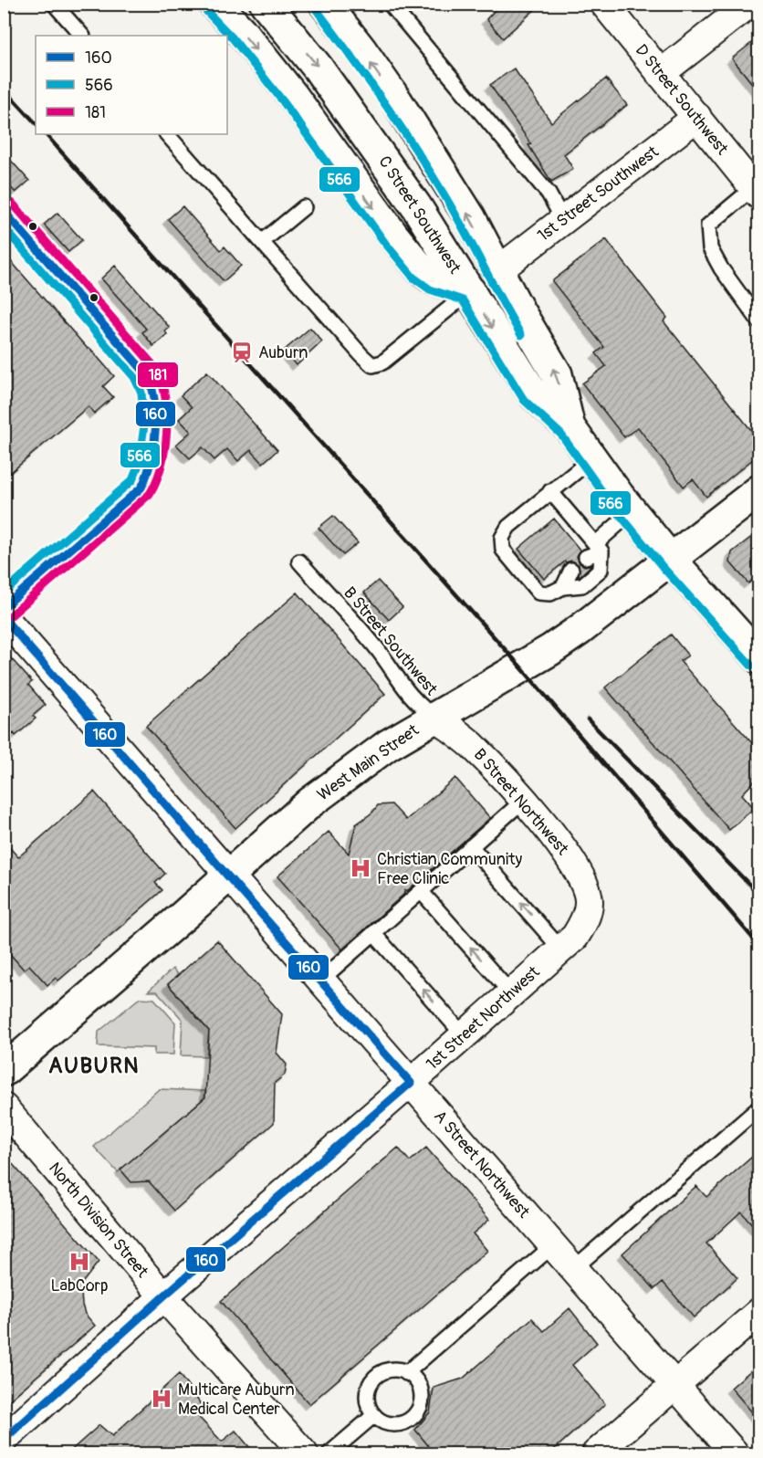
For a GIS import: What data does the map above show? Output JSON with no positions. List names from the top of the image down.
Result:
{
  "streets": {
    "main road": ["C Street Southwest", "West Main Street"],
    "street": [
      "D Street Southwest",
      "1st Street Southwest",
      "B Street Northwest",
      "1st Street Northwest",
      "A Street Northwest",
      "North Division Street"
    ],
    "lane": ["B Street Southwest"]
  },
  "crossings": [
    ["D Street Southwest", "1st Street Southwest"],
    ["1st Street Southwest", "C Street Southwest"],
    ["C Street Southwest", "West Main Street"],
    ["B Street Southwest", "West Main Street"],
    ["B Street Southwest", "B Street Northwest"],
    ["West Main Street", "B Street Northwest"],
    ["West Main Street", "A Street Northwest"],
    ["B Street Northwest", "1st Street Northwest"],
    ["1st Street Northwest", "A Street Northwest"],
    ["1st Street Northwest", "North Division Street"]
  ],
  "districts": ["AUBURN"],
  "places": {
    "station": ["Auburn"],
    "hospital": ["Christian Community Free Clinic", "LabCorp", "Multicare Auburn Medical Center"]
  },
  "lines": ["transit line 566", "transit line 181", "transit line 160"],
  "legend": ["160", "566", "181"]
}
